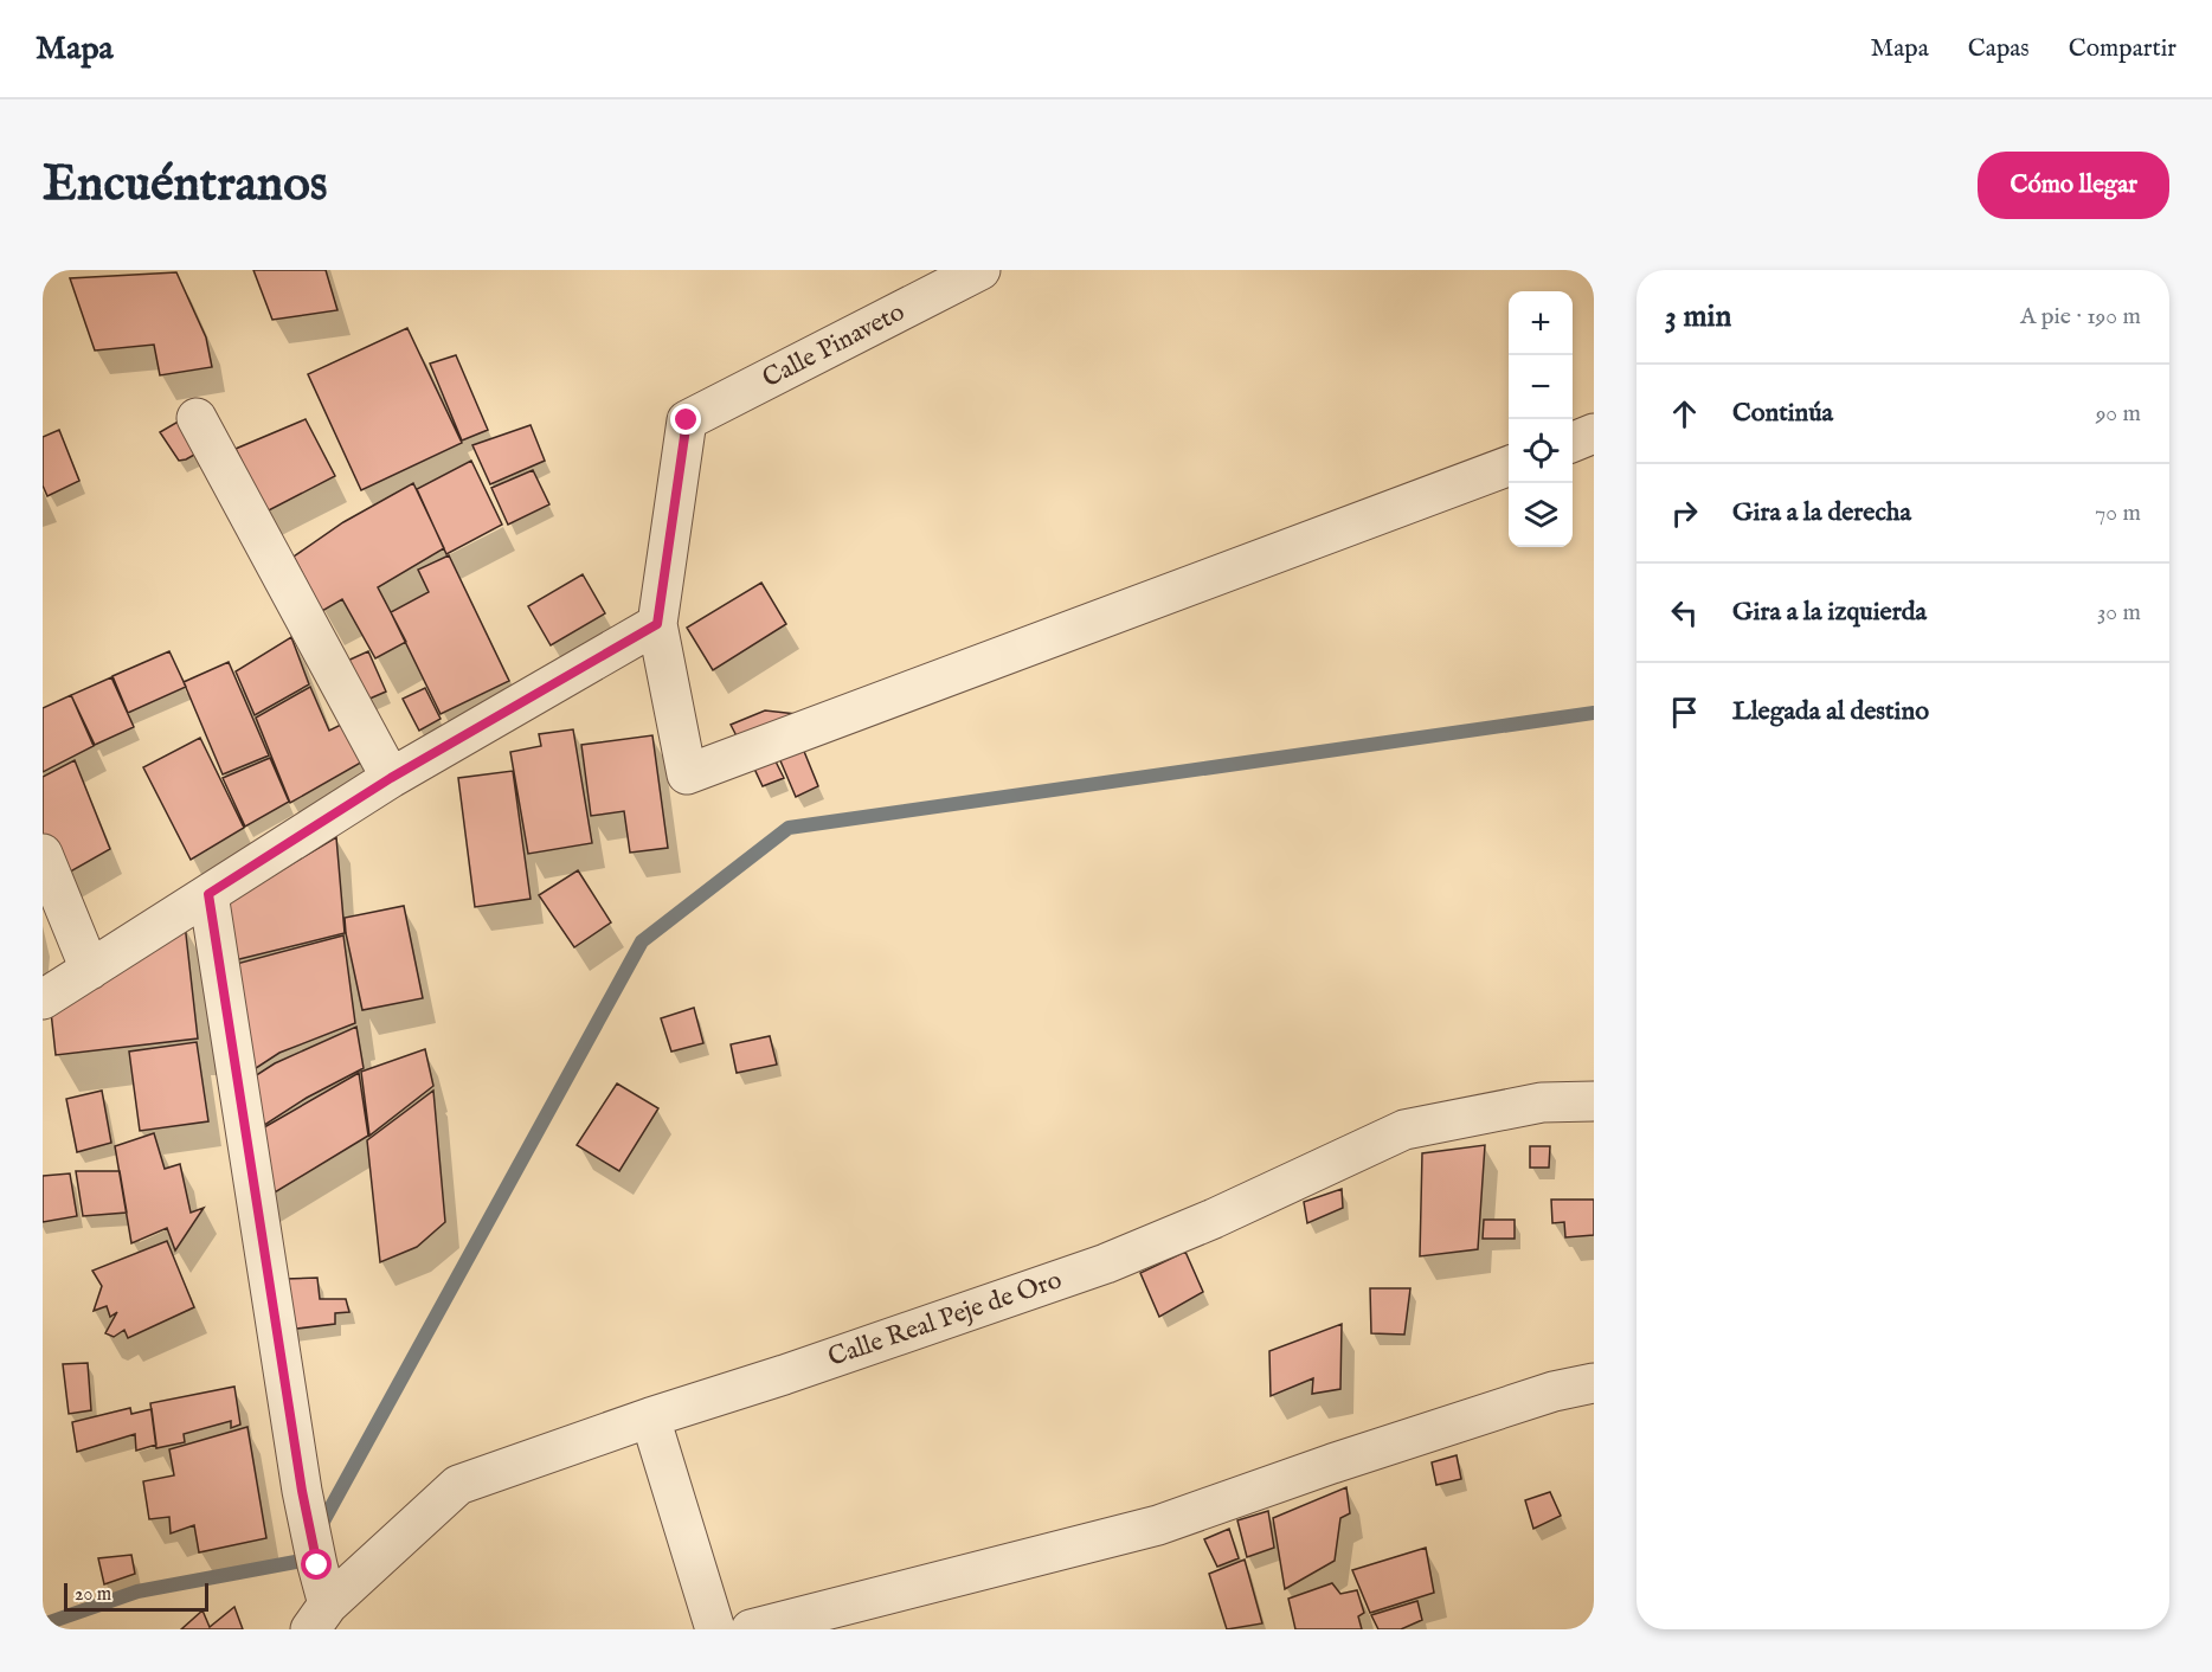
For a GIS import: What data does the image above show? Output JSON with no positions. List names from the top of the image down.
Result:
{
  "streets": {
    "street": ["Calle Pinaveto", "Calle Real Peje de Oro"]
  },
  "scale_bar": "20 m",
  "page": {
    "header": "Mapa",
    "nav": ["Mapa", "Capas", "Compartir"],
    "buttons": "Cómo llegar",
    "title": "Encuéntranos",
    "heading": ["3 min", "A pie · 190 m"],
    "map_buttons": ["+", "−"],
    "list": [
      ["Continúa", "90 m"],
      ["Gira a la derecha", "70 m"],
      ["Gira a la izquierda", "30 m"],
      "Llegada al destino"
    ],
    "scale": "20 m"
  }
}
